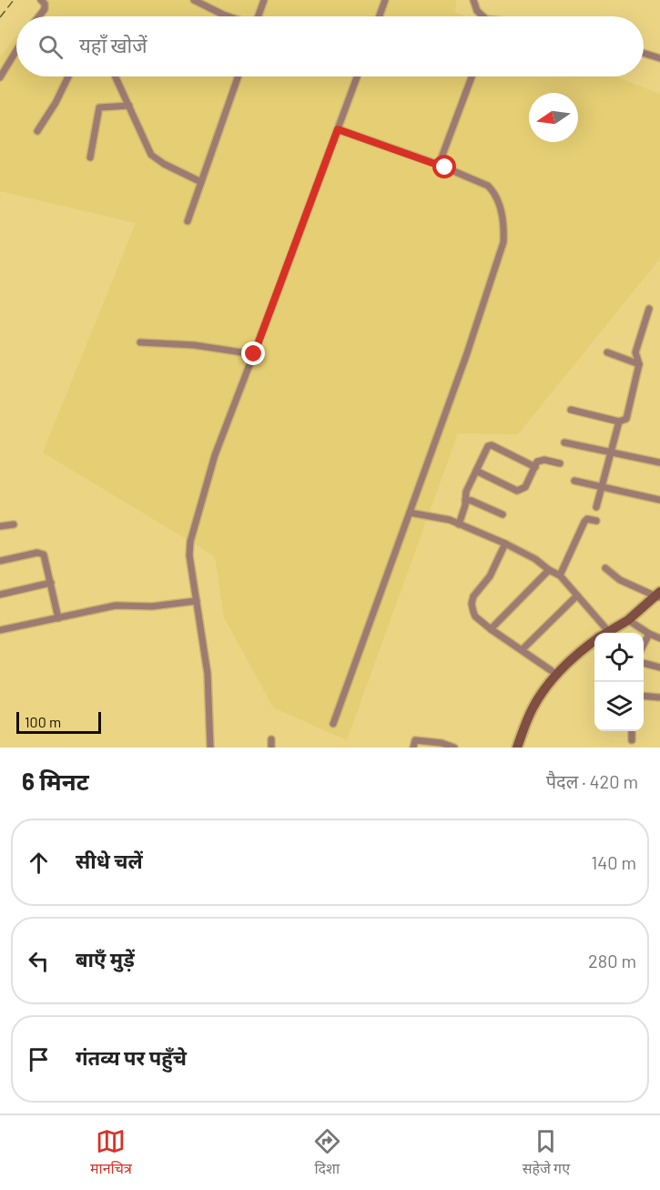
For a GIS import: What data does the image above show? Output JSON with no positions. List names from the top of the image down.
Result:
{
  "scale_bar": "100 m",
  "north": "left",
  "page": {
    "search": "यहाँ खोजें",
    "scale": "100 m",
    "heading": ["6 मिनट", "पैदल · 420 m"],
    "list": [
      ["सीधे चलें", "140 m"],
      ["बाएँ मुड़ें", "280 m"],
      "गंतव्य पर पहुँचे"
    ],
    "nav": ["मानचित्र", "दिशा", "सहेजे गए"]
  }
}
